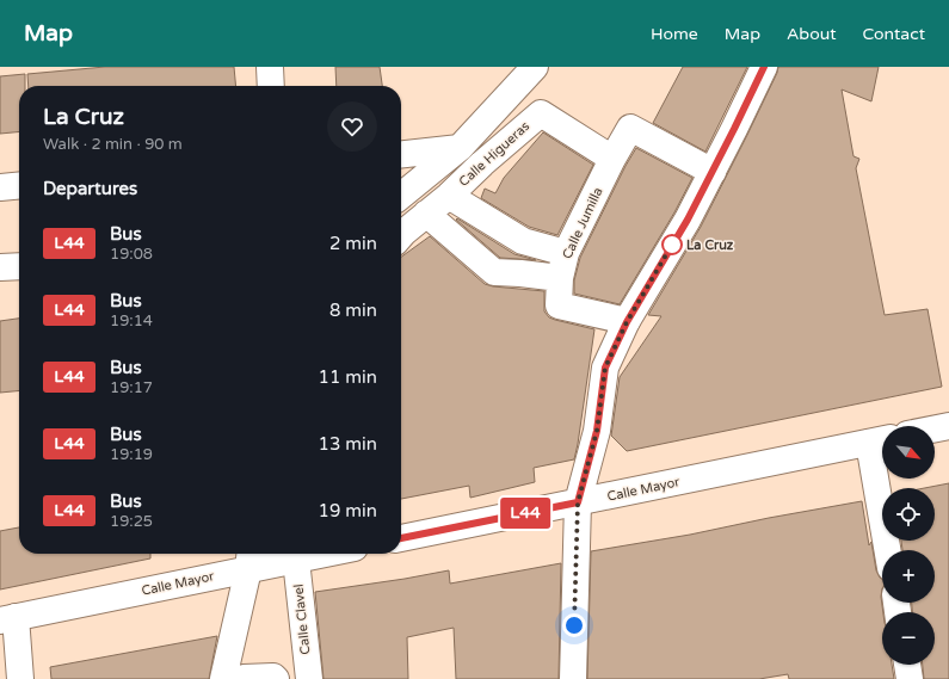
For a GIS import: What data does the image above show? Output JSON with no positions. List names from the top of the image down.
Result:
{
  "streets": {
    "street": [
      "Calle Higueras",
      "Calle Jumilla",
      "Calle Mayor",
      "Calle Clavel"
    ]
  },
  "crossings": [
    ["Calle Higueras", "Calle Jumilla"],
    ["Calle Mayor", "Calle Clavel"]
  ],
  "places": ["La Cruz"],
  "lines": ["bus line L44"],
  "north": "bottom right",
  "page": {
    "header": "Map",
    "nav": [
      "Home",
      "Map",
      "About",
      "Contact"
    ],
    "on_map": "L44",
    "heading": [
      ["La Cruz", "Walk · 2 min · 90 m"],
      "Departures"
    ],
    "list": [
      {
        "mark": "L44",
        "name": "Bus",
        "note": "19:08",
        "value": "2 min"
      },
      {
        "mark": "L44",
        "name": "Bus",
        "note": "19:14",
        "value": "8 min"
      },
      {
        "mark": "L44",
        "name": "Bus",
        "note": "19:17",
        "value": "11 min"
      },
      {
        "mark": "L44",
        "name": "Bus",
        "note": "19:19",
        "value": "13 min"
      },
      {
        "mark": "L44",
        "name": "Bus",
        "note": "19:25",
        "value": "19 min"
      }
    ],
    "map_buttons": ["+", "−"]
  }
}
